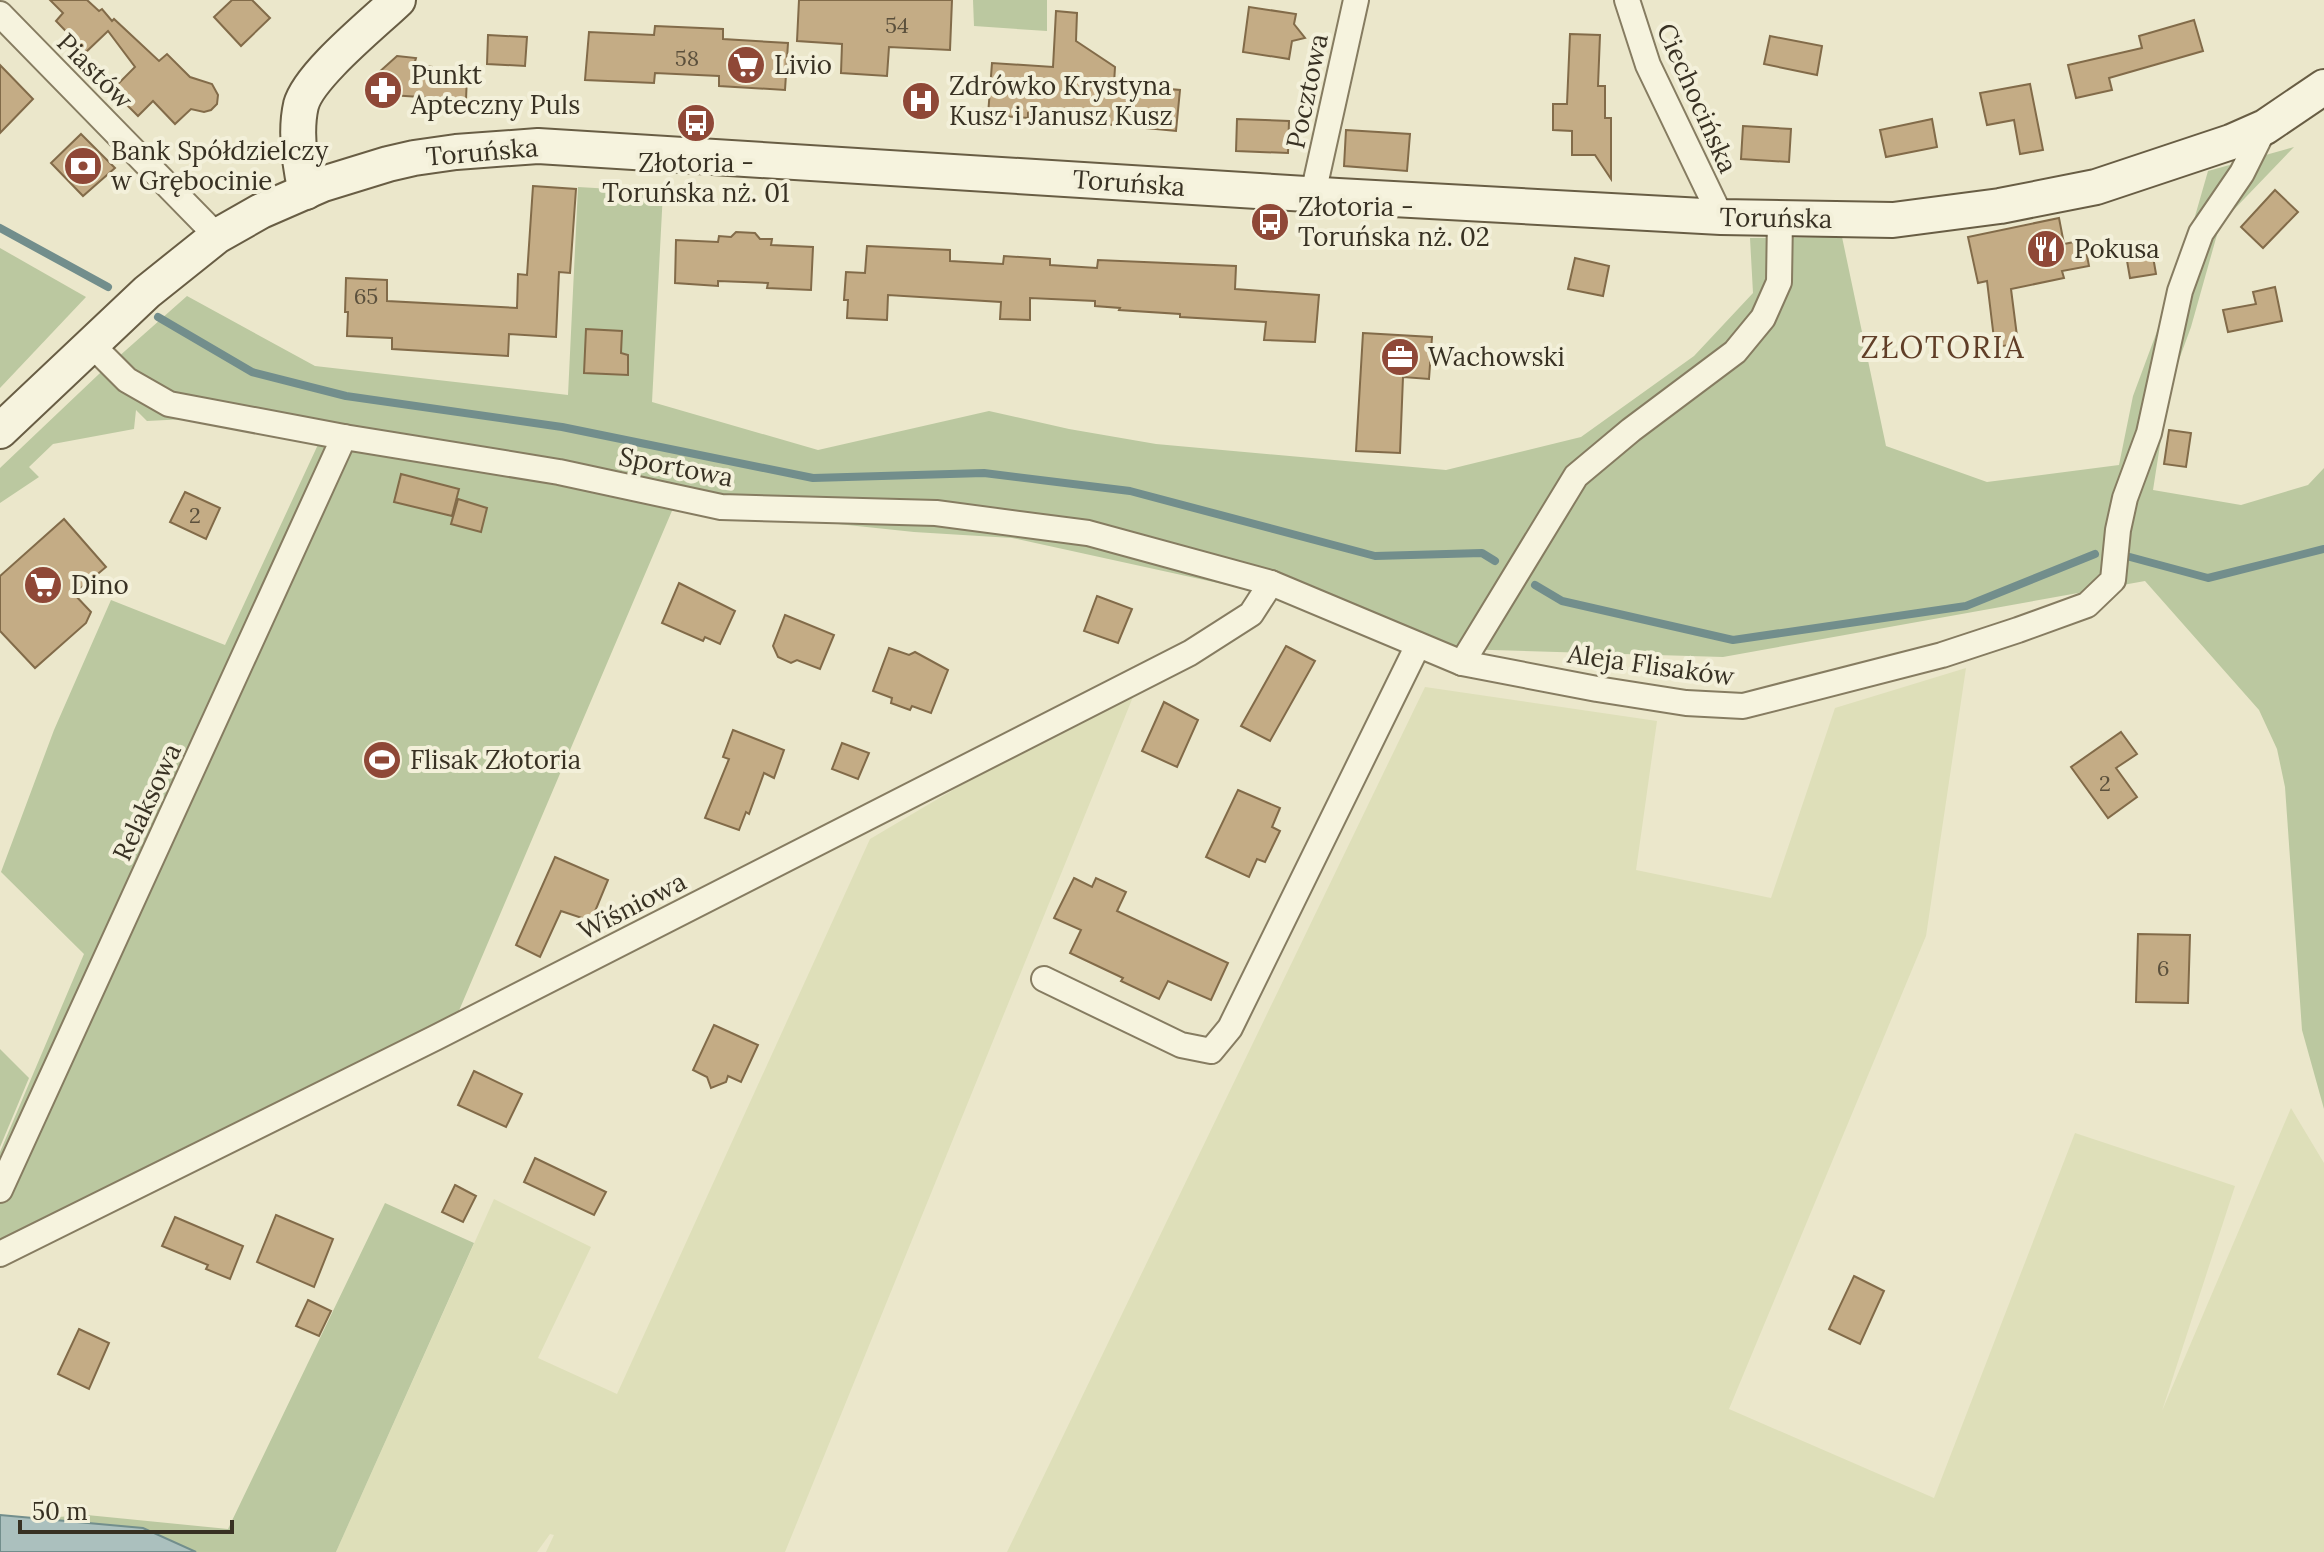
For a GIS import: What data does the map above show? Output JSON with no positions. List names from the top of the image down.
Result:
{
  "streets": {
    "main road": ["Toruńska"],
    "street": [
      "Piastów",
      "Pocztowa",
      "Ciechocińska",
      "Sportowa",
      "Aleja Flisaków",
      "Relaksowa",
      "Wiśniowa"
    ]
  },
  "crossings": [
    ["Piastów", "Toruńska"],
    ["Pocztowa", "Toruńska"],
    ["Ciechocińska", "Toruńska"],
    ["Toruńska", "Sportowa"],
    ["Toruńska", "Aleja Flisaków"],
    ["Sportowa", "Aleja Flisaków"],
    ["Sportowa", "Relaksowa"],
    ["Sportowa", "Wiśniowa"],
    ["Aleja Flisaków", "Wiśniowa"]
  ],
  "districts": ["ZŁOTORIA"],
  "places": {
    "supermarket": ["Livio", "Dino"],
    "pharmacy": ["Punkt Apteczny Puls"],
    "hospital": ["Zdrówko Krystyna Kusz i Janusz Kusz"],
    "bus stop": ["Złotoria - Toruńska nż. 01", "Złotoria - Toruńska nż. 02"],
    "bank": ["Bank Spółdzielczy w Grębocinie"],
    "restaurant": ["Pokusa"],
    "office": ["Wachowski"],
    "sports": ["Flisak Złotoria"]
  },
  "house_numbers": [
    "54",
    "58",
    "65",
    "2",
    "2",
    "6"
  ],
  "scale_bar": "50 m"
}
